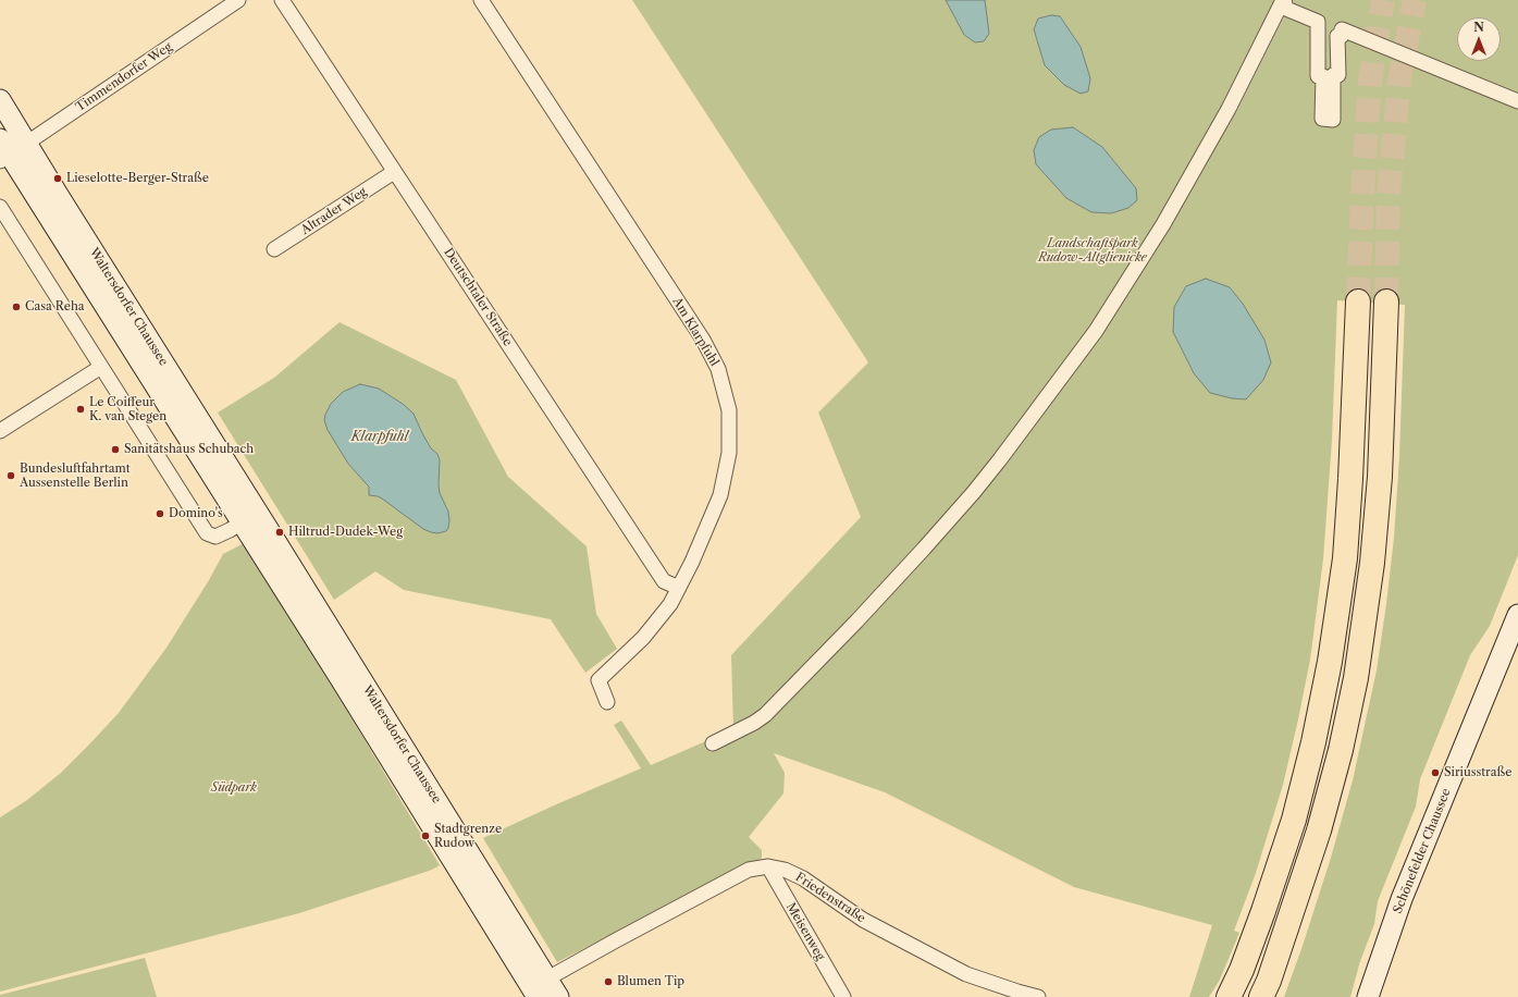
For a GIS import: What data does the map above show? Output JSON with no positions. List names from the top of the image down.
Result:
{
  "streets": {
    "main road": ["Waltersdorfer Chaussee", "Schönefelder Chaussee"],
    "street": [
      "Timmendorfer Weg",
      "Altrader Weg",
      "Deutschtaler Straße",
      "Am Klarpfuhl",
      "Friedenstraße",
      "Meisenweg"
    ]
  },
  "crossings": [
    ["Timmendorfer Weg", "Waltersdorfer Chaussee"],
    ["Altrader Weg", "Deutschtaler Straße"],
    ["Deutschtaler Straße", "Am Klarpfuhl"],
    ["Waltersdorfer Chaussee", "Friedenstraße"],
    ["Friedenstraße", "Meisenweg"]
  ],
  "water": ["Klarpfuhl"],
  "parks": ["Landschaftspark Rudow-Altglienicke", "Südpark"],
  "places": [
    "Lieselotte-Berger-Straße",
    "Casa Reha",
    "Le Coiffeur K. van Stegen",
    "Sanitätshaus Schubach",
    "Bundesluftfahrtamt Aussenstelle Berlin",
    "Domino's",
    "Hiltrud-Dudek-Weg",
    "Siriusstraße",
    "Stadtgrenze Rudow",
    "Blumen Tip"
  ],
  "north": "top"
}
